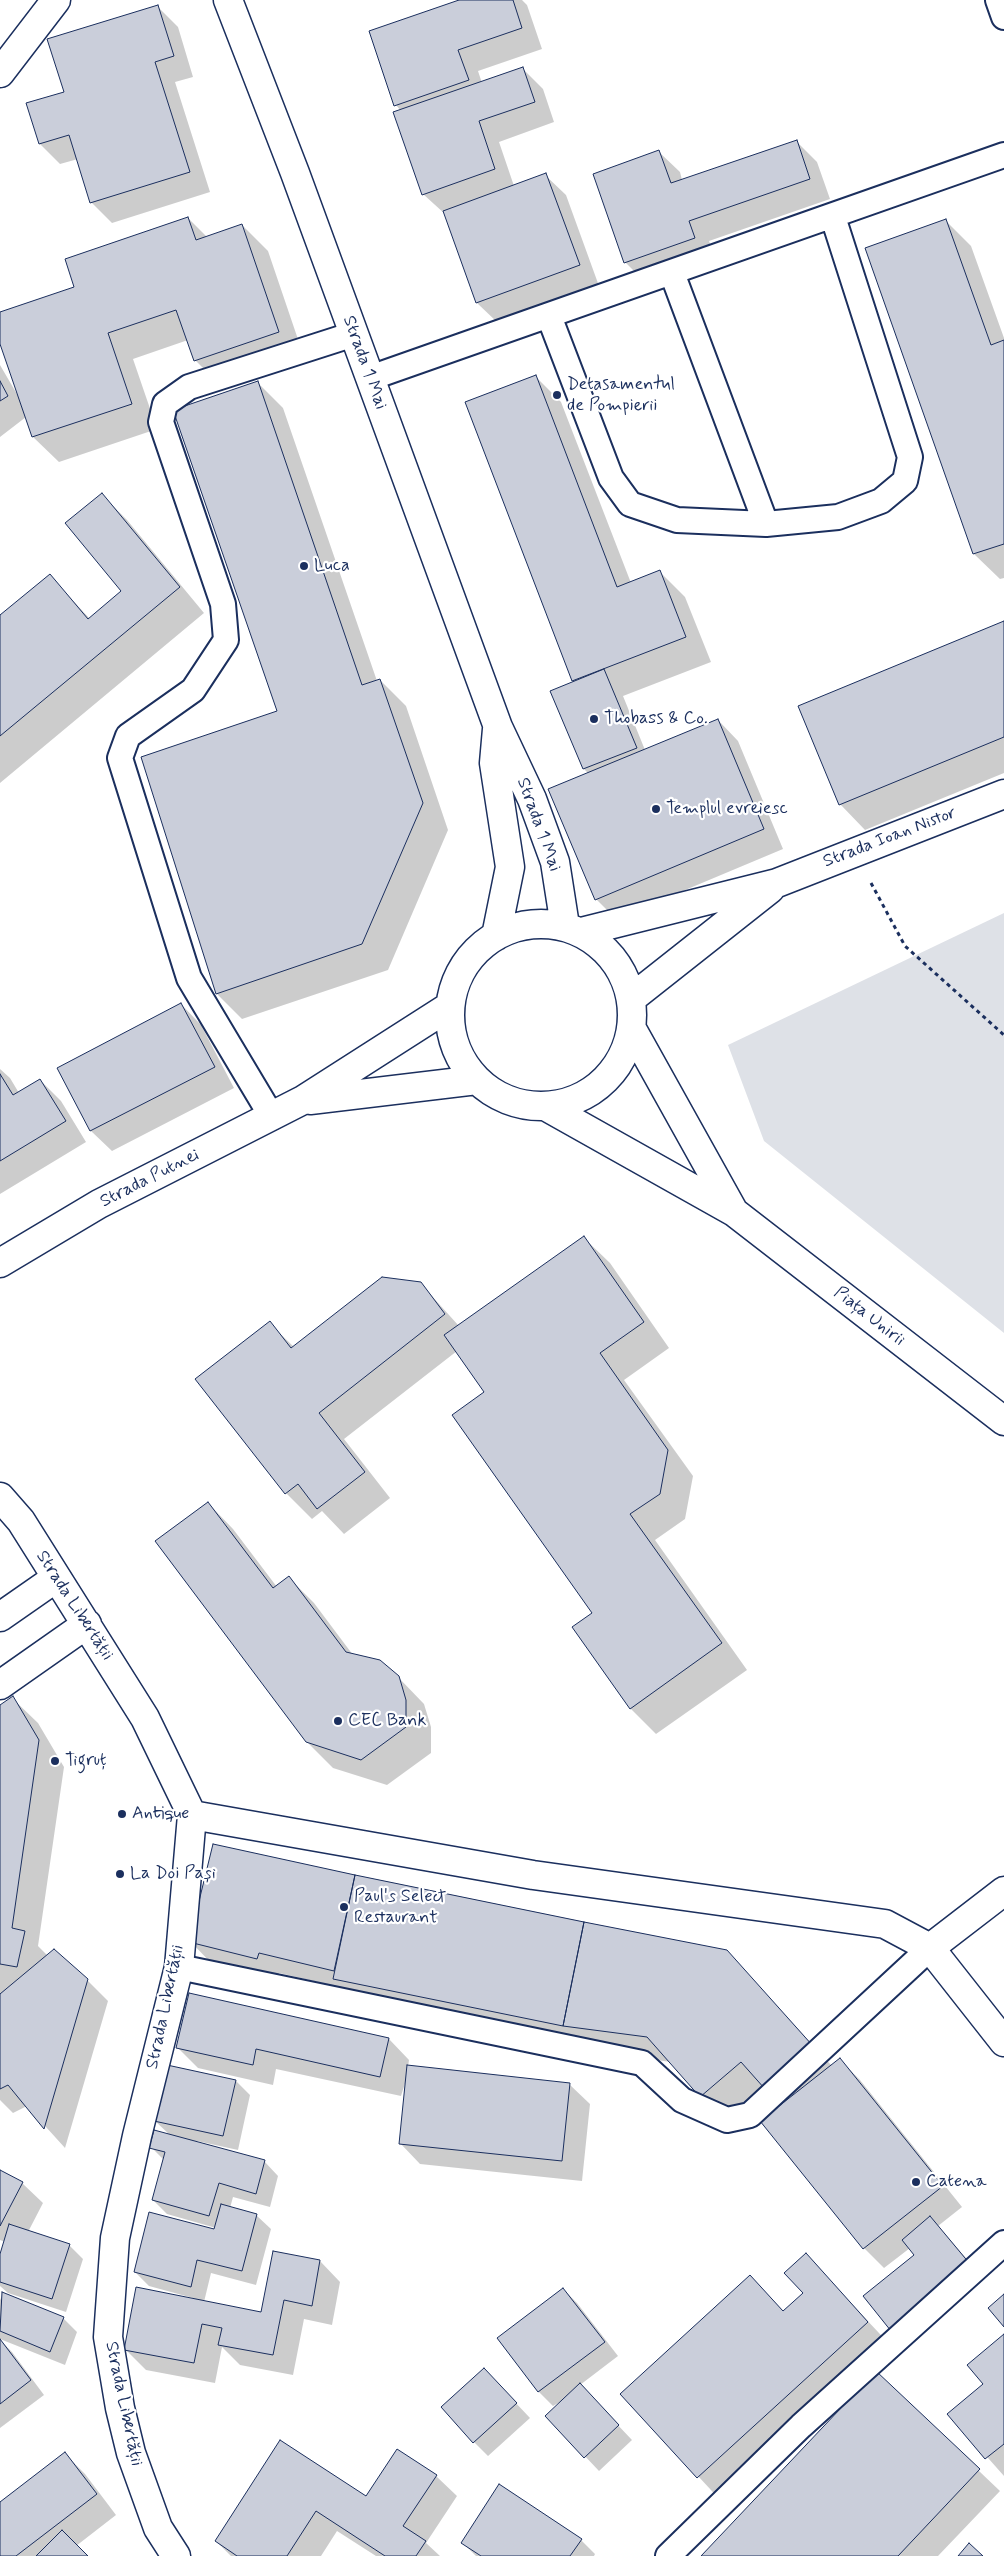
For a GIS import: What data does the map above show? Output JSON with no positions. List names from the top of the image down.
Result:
{
  "streets": {
    "main road": [
      "Strada 1 Mai",
      "Strada Ioan Nistor",
      "Strada Putnei",
      "Piața Unirii",
      "Strada Libertății"
    ]
  },
  "crossings": [
    ["Strada 1 Mai", "Strada Ioan Nistor"],
    ["Strada Ioan Nistor", "Strada Putnei"]
  ],
  "places": [
    "Detasamentul de Pompierii",
    "Luca",
    "Thobass & Co.",
    "Templul evreiesc",
    "CEC Bank",
    "Tigruț",
    "Antique",
    "La Doi Pași",
    "Paul's Select Restaurant",
    "Catena"
  ]
}
